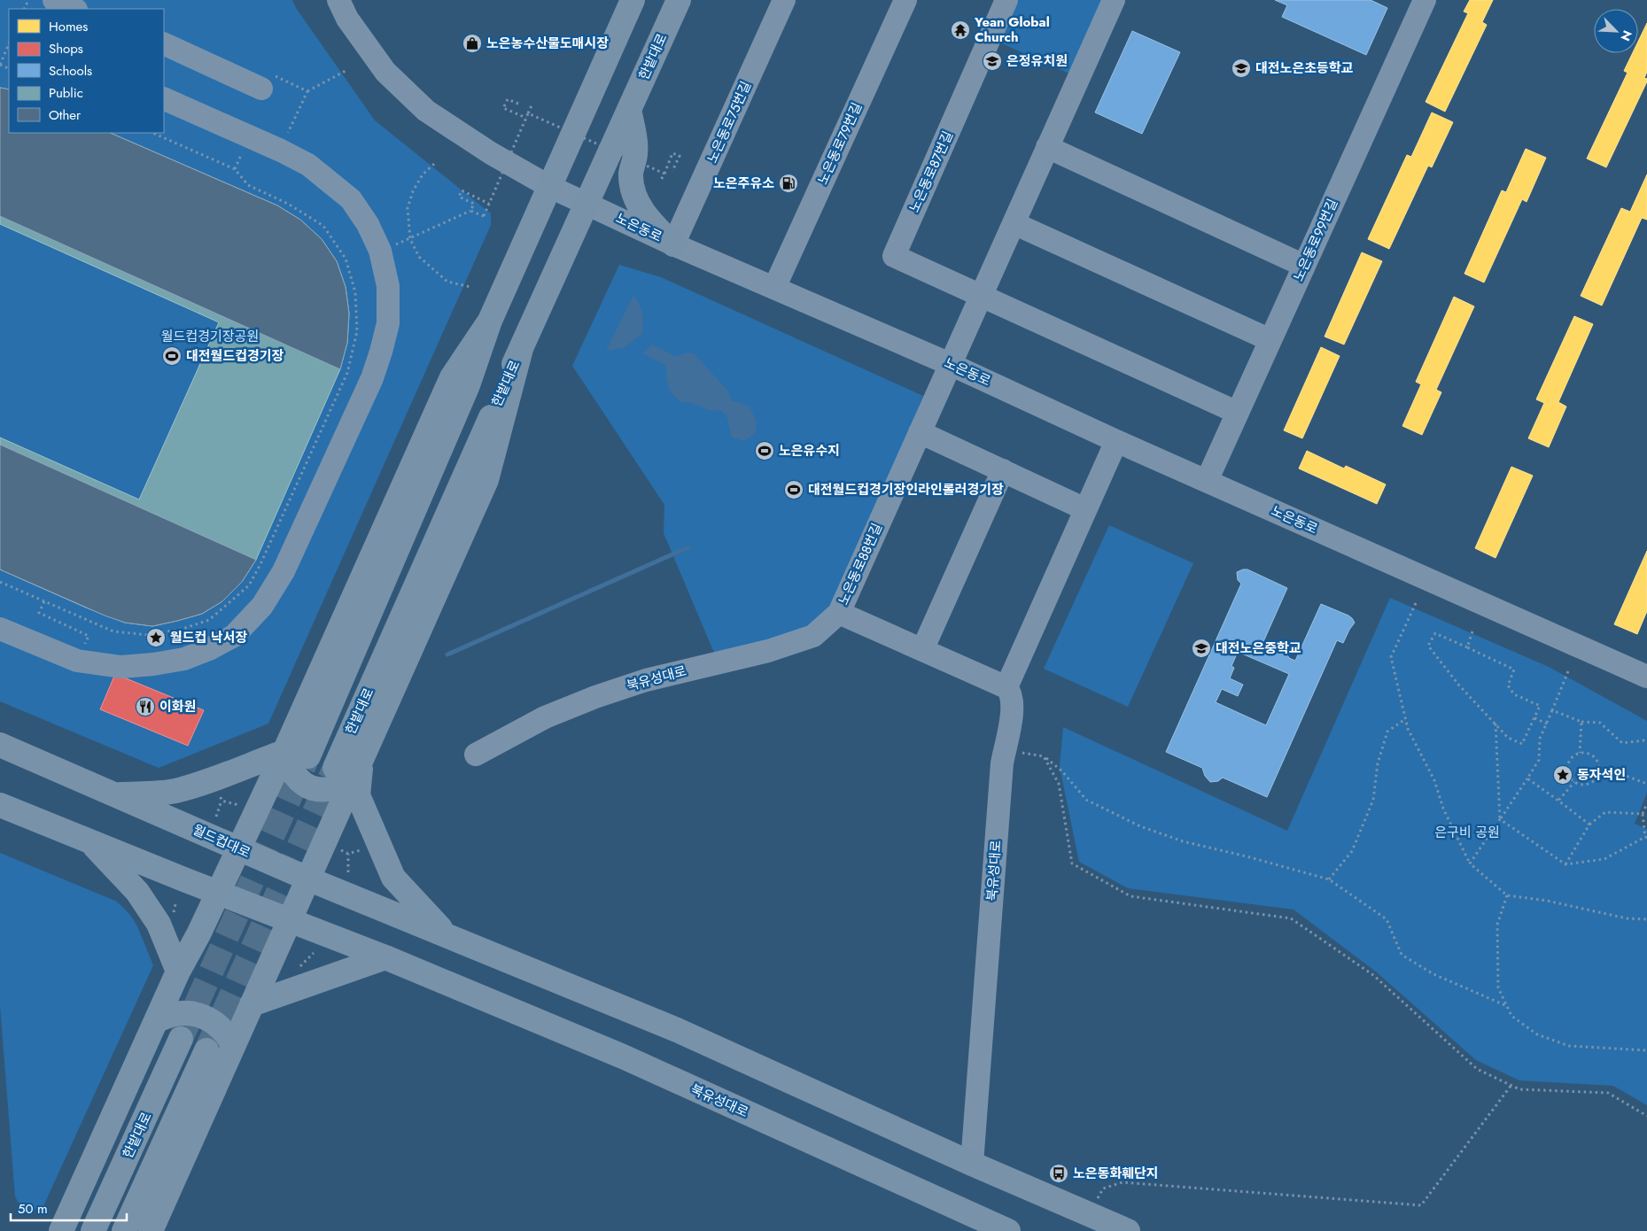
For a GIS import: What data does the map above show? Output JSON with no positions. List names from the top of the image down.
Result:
{
  "streets": {
    "main road": ["한밭대로", "북유성대로", "월드컵대로"],
    "street": [
      "노은동로75번길",
      "노은동로79번길",
      "노은동로87번길",
      "노은동로",
      "노은동로99번길",
      "노은동로88번길"
    ]
  },
  "crossings": [
    ["한밭대로", "노은동로"],
    ["노은동로75번길", "노은동로"],
    ["노은동로79번길", "노은동로"],
    ["노은동로87번길", "노은동로99번길"],
    ["노은동로", "노은동로99번길"],
    ["노은동로", "노은동로88번길"],
    ["노은동로88번길", "북유성대로"]
  ],
  "parks": ["월드컵경기장공원", "은구비 공원"],
  "places": {
    "temple": ["Yean Global Church"],
    "shop": ["노은농수산물도매시장"],
    "school or university": ["은정유치원", "대전노은초등학교", "대전노은중학교"],
    "fuel station": ["노은주유소"],
    "sports": ["대전월드컵경기장", "노은유수지", "대전월드컵경기장인라인롤러경기장"],
    "place": ["월드컵 낙서장", "동자석인"],
    "restaurant": ["이화원"],
    "bus stop": ["노은동화훼단지"]
  },
  "legend": [
    "Homes",
    "Shops",
    "Schools",
    "Public",
    "Other"
  ],
  "scale_bar": "50 m",
  "north": "bottom right"
}
